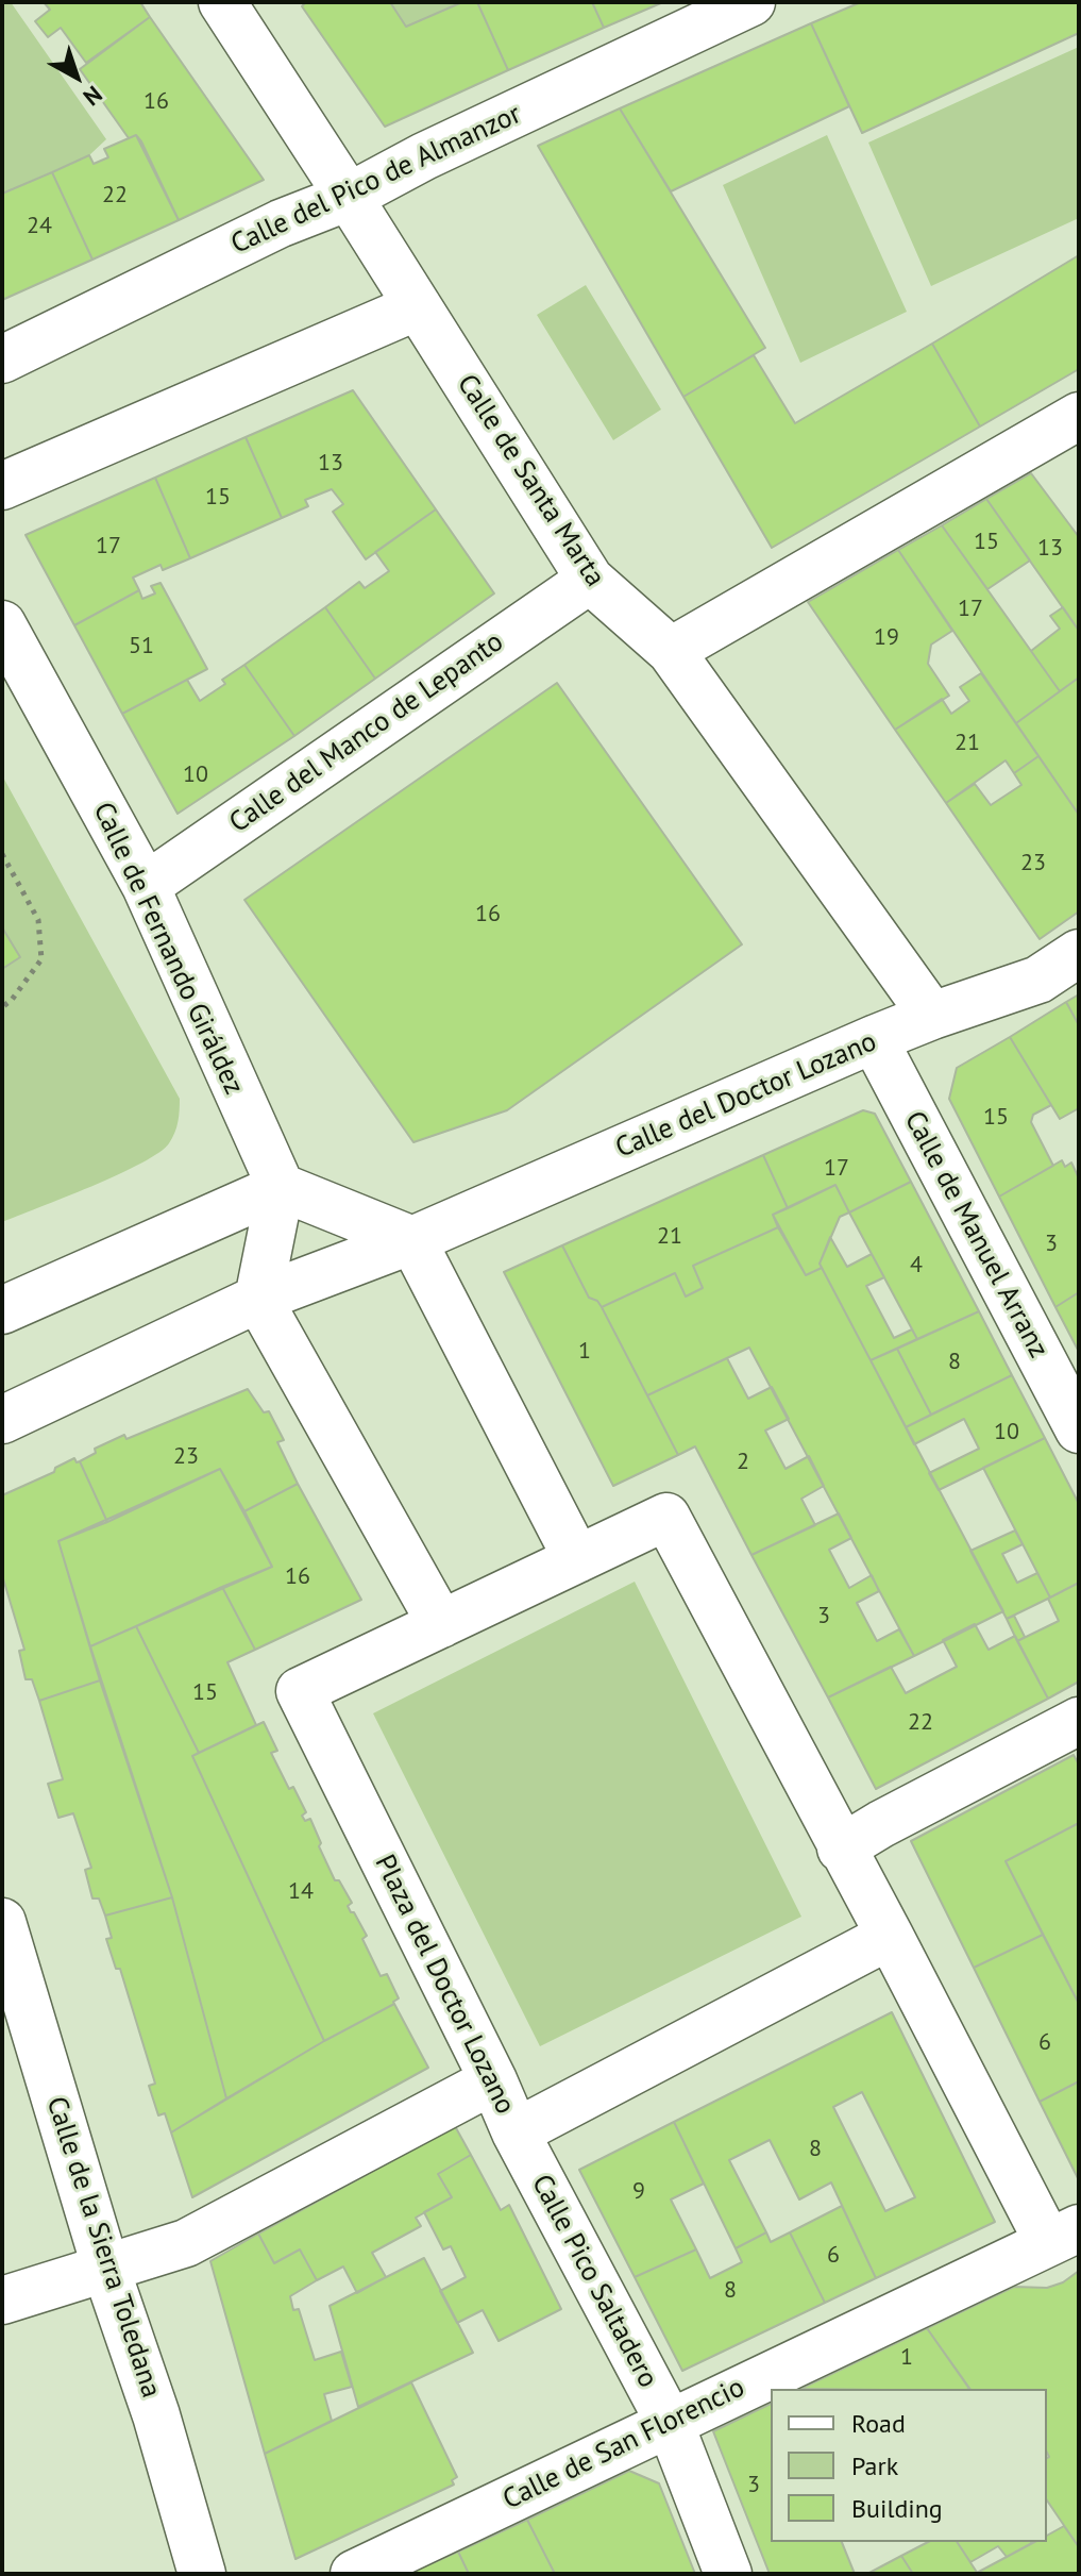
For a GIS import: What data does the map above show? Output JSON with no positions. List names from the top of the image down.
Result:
{
  "streets": {
    "street": [
      "Calle del Pico de Almanzor",
      "Calle de Santa Marta",
      "Calle del Manco de Lepanto",
      "Calle de Fernando Giráldez",
      "Calle del Doctor Lozano",
      "Calle de Manuel Arranz",
      "Plaza del Doctor Lozano",
      "Calle de la Sierra Toledana",
      "Calle Pico Saltadero",
      "Calle de San Florencio"
    ]
  },
  "crossings": [
    ["Calle del Pico de Almanzor", "Calle de Santa Marta"],
    ["Calle de Santa Marta", "Calle del Manco de Lepanto"],
    ["Calle de Santa Marta", "Calle del Doctor Lozano"],
    ["Calle del Manco de Lepanto", "Calle de Fernando Giráldez"],
    ["Calle del Doctor Lozano", "Calle de Manuel Arranz"],
    ["Plaza del Doctor Lozano", "Calle Pico Saltadero"],
    ["Plaza del Doctor Lozano", "Calle de San Florencio"],
    ["Calle Pico Saltadero", "Calle de San Florencio"]
  ],
  "house_numbers": [
    "16",
    "22",
    "24",
    "13",
    "15",
    "15",
    "17",
    "13",
    "17",
    "19",
    "51",
    "21",
    "10",
    "23",
    "16",
    "15",
    "17",
    "21",
    "3",
    "4",
    "1",
    "8",
    "10",
    "23",
    "2",
    "16",
    "3",
    "15",
    "22",
    "14",
    "6",
    "8",
    "9",
    "6",
    "8",
    "1",
    "3"
  ],
  "legend": ["Road", "Park", "Building"],
  "north": "bottom right"
}
